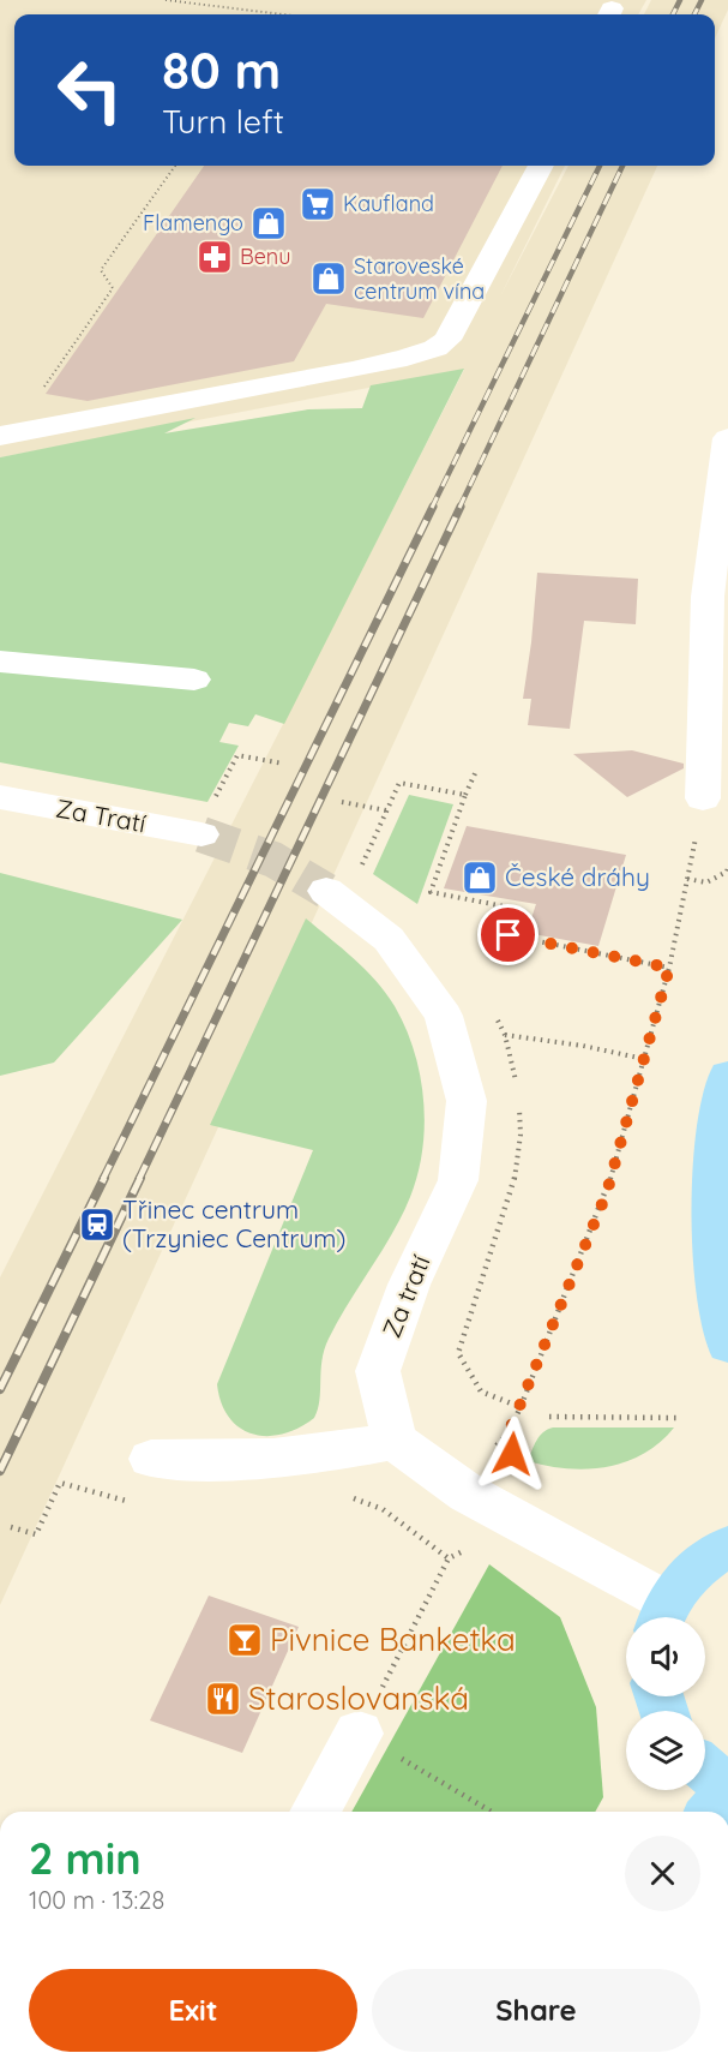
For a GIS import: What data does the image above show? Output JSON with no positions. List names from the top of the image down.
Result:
{
  "streets": {
    "street": ["Za Tratí", "Za tratí"]
  },
  "places": {
    "supermarket": ["Kaufland"],
    "shop": ["Flamengo", "Staroveské centrum vína", "České dráhy"],
    "pharmacy": ["Benu"],
    "station": ["Třinec centrum (Trzyniec Centrum)"],
    "bar": ["Pivnice Banketka"],
    "restaurant": ["Staroslovanská"]
  },
  "page": {
    "turn": ["80 m", "Turn left"],
    "heading": ["2 min", "100 m · 13:28"],
    "buttons": ["Exit", "Share"]
  }
}
